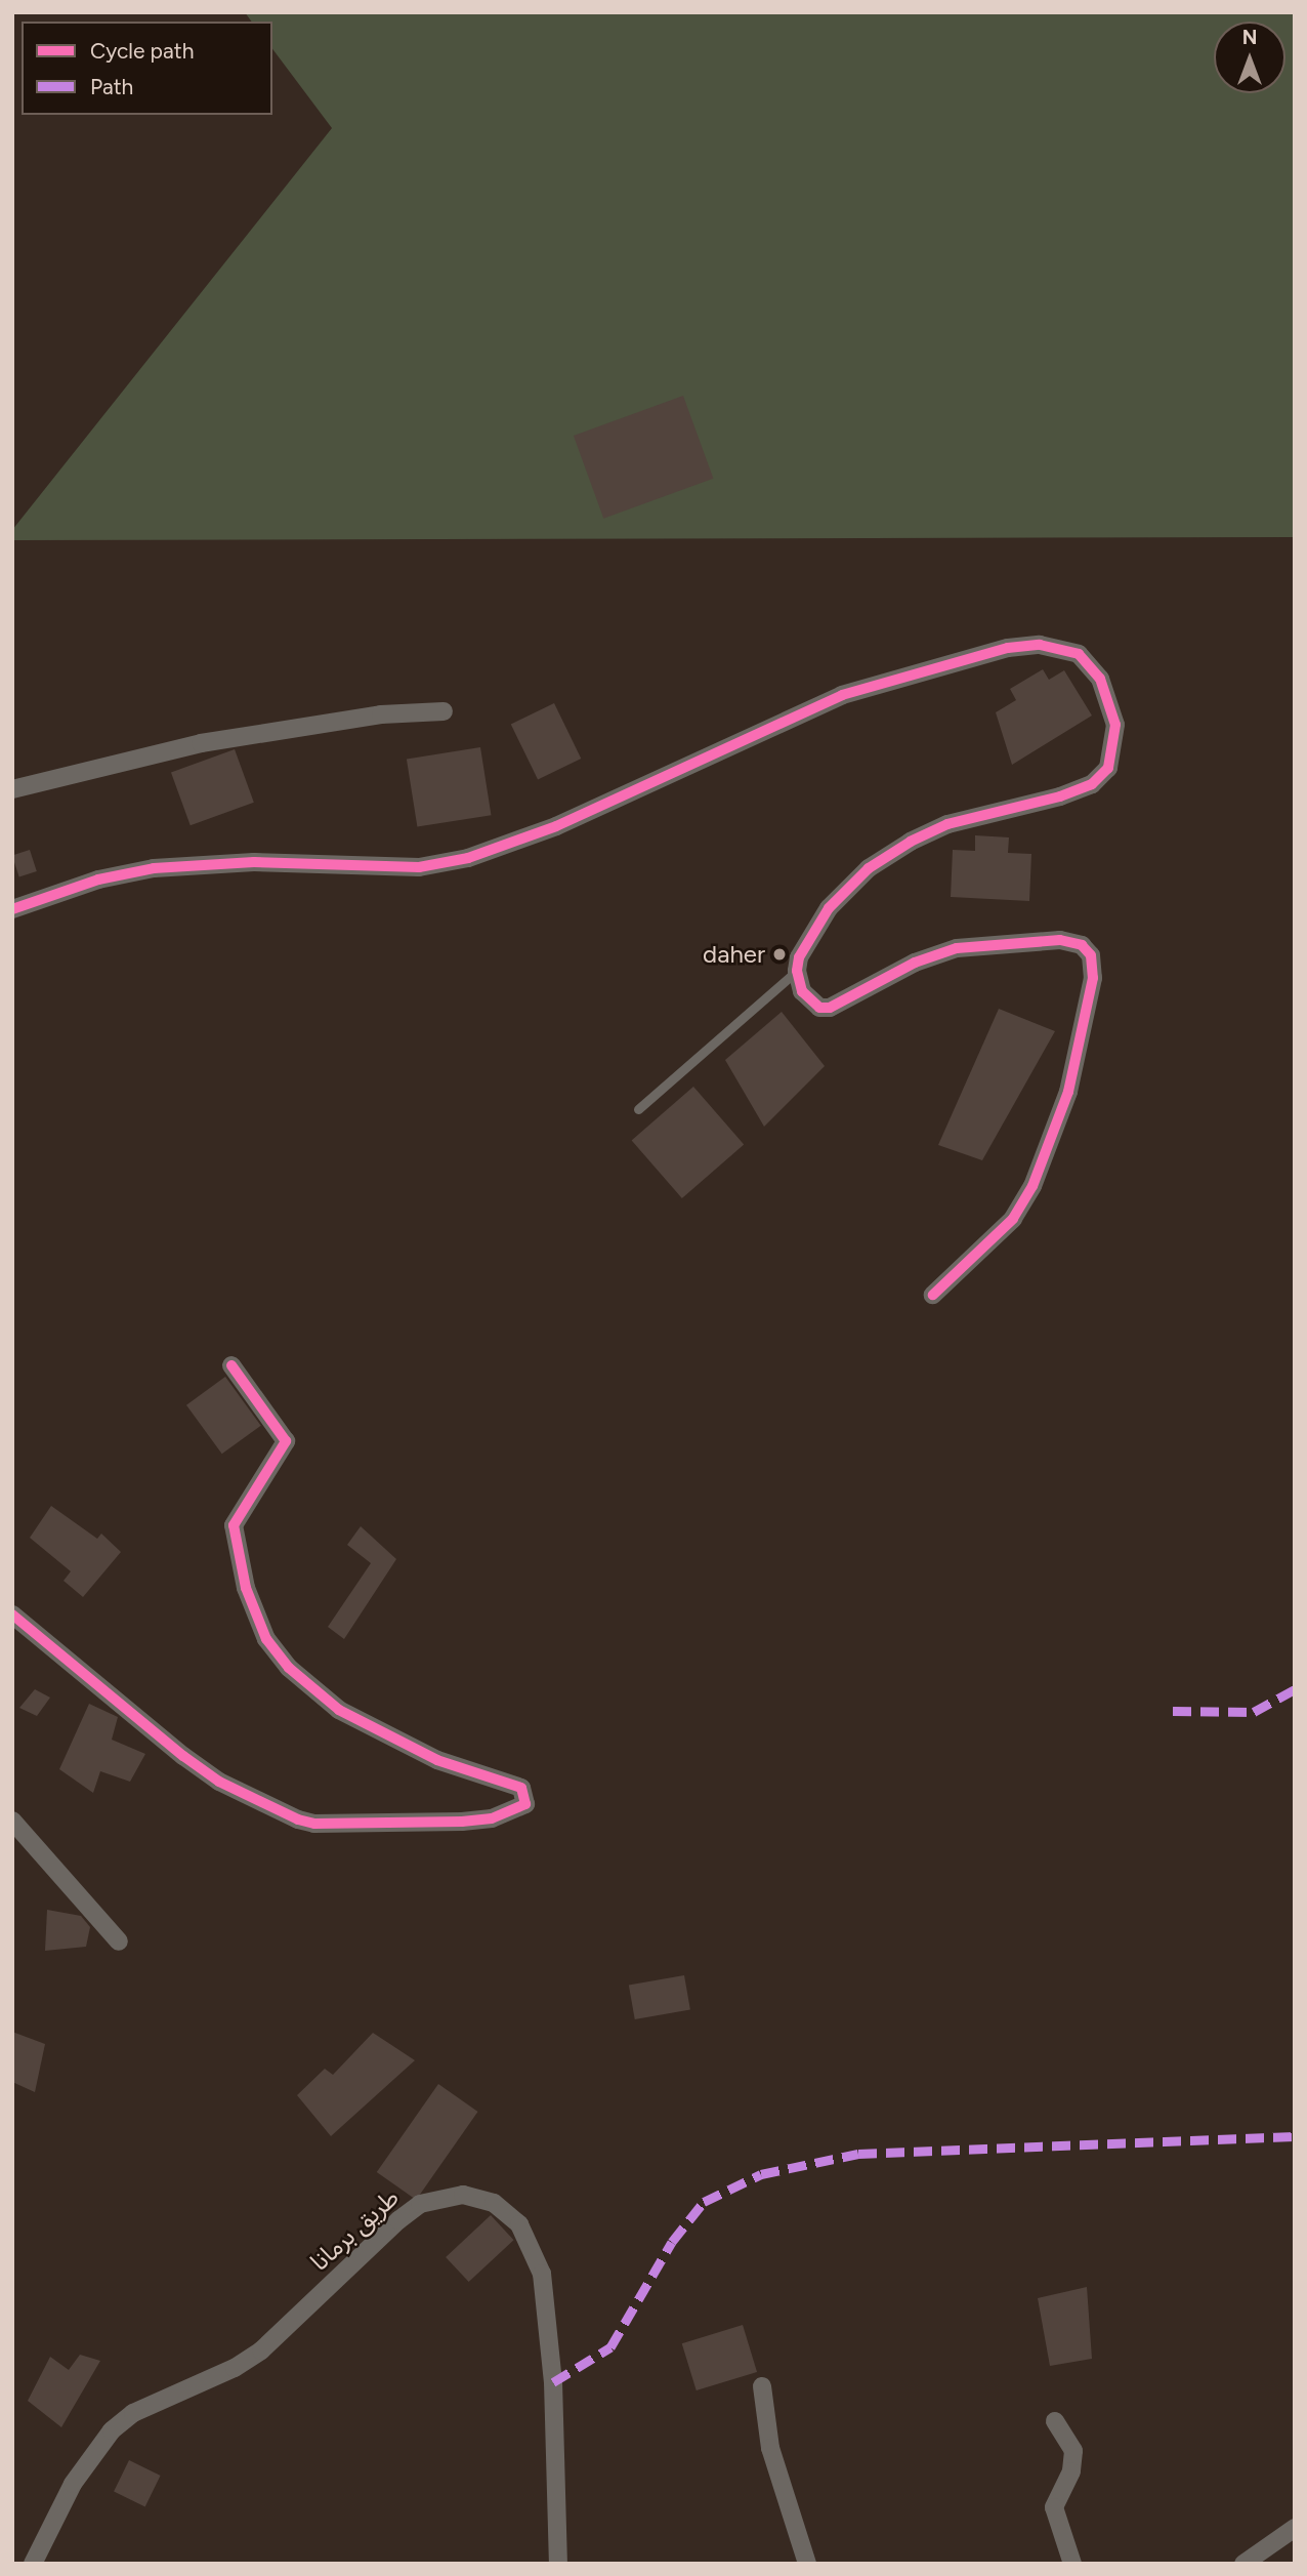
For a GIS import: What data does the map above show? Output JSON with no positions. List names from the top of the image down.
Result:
{
  "streets": {
    "street": ["طريق برمانا"]
  },
  "places": ["daher"],
  "legend": ["Cycle path", "Path"],
  "north": "top"
}
